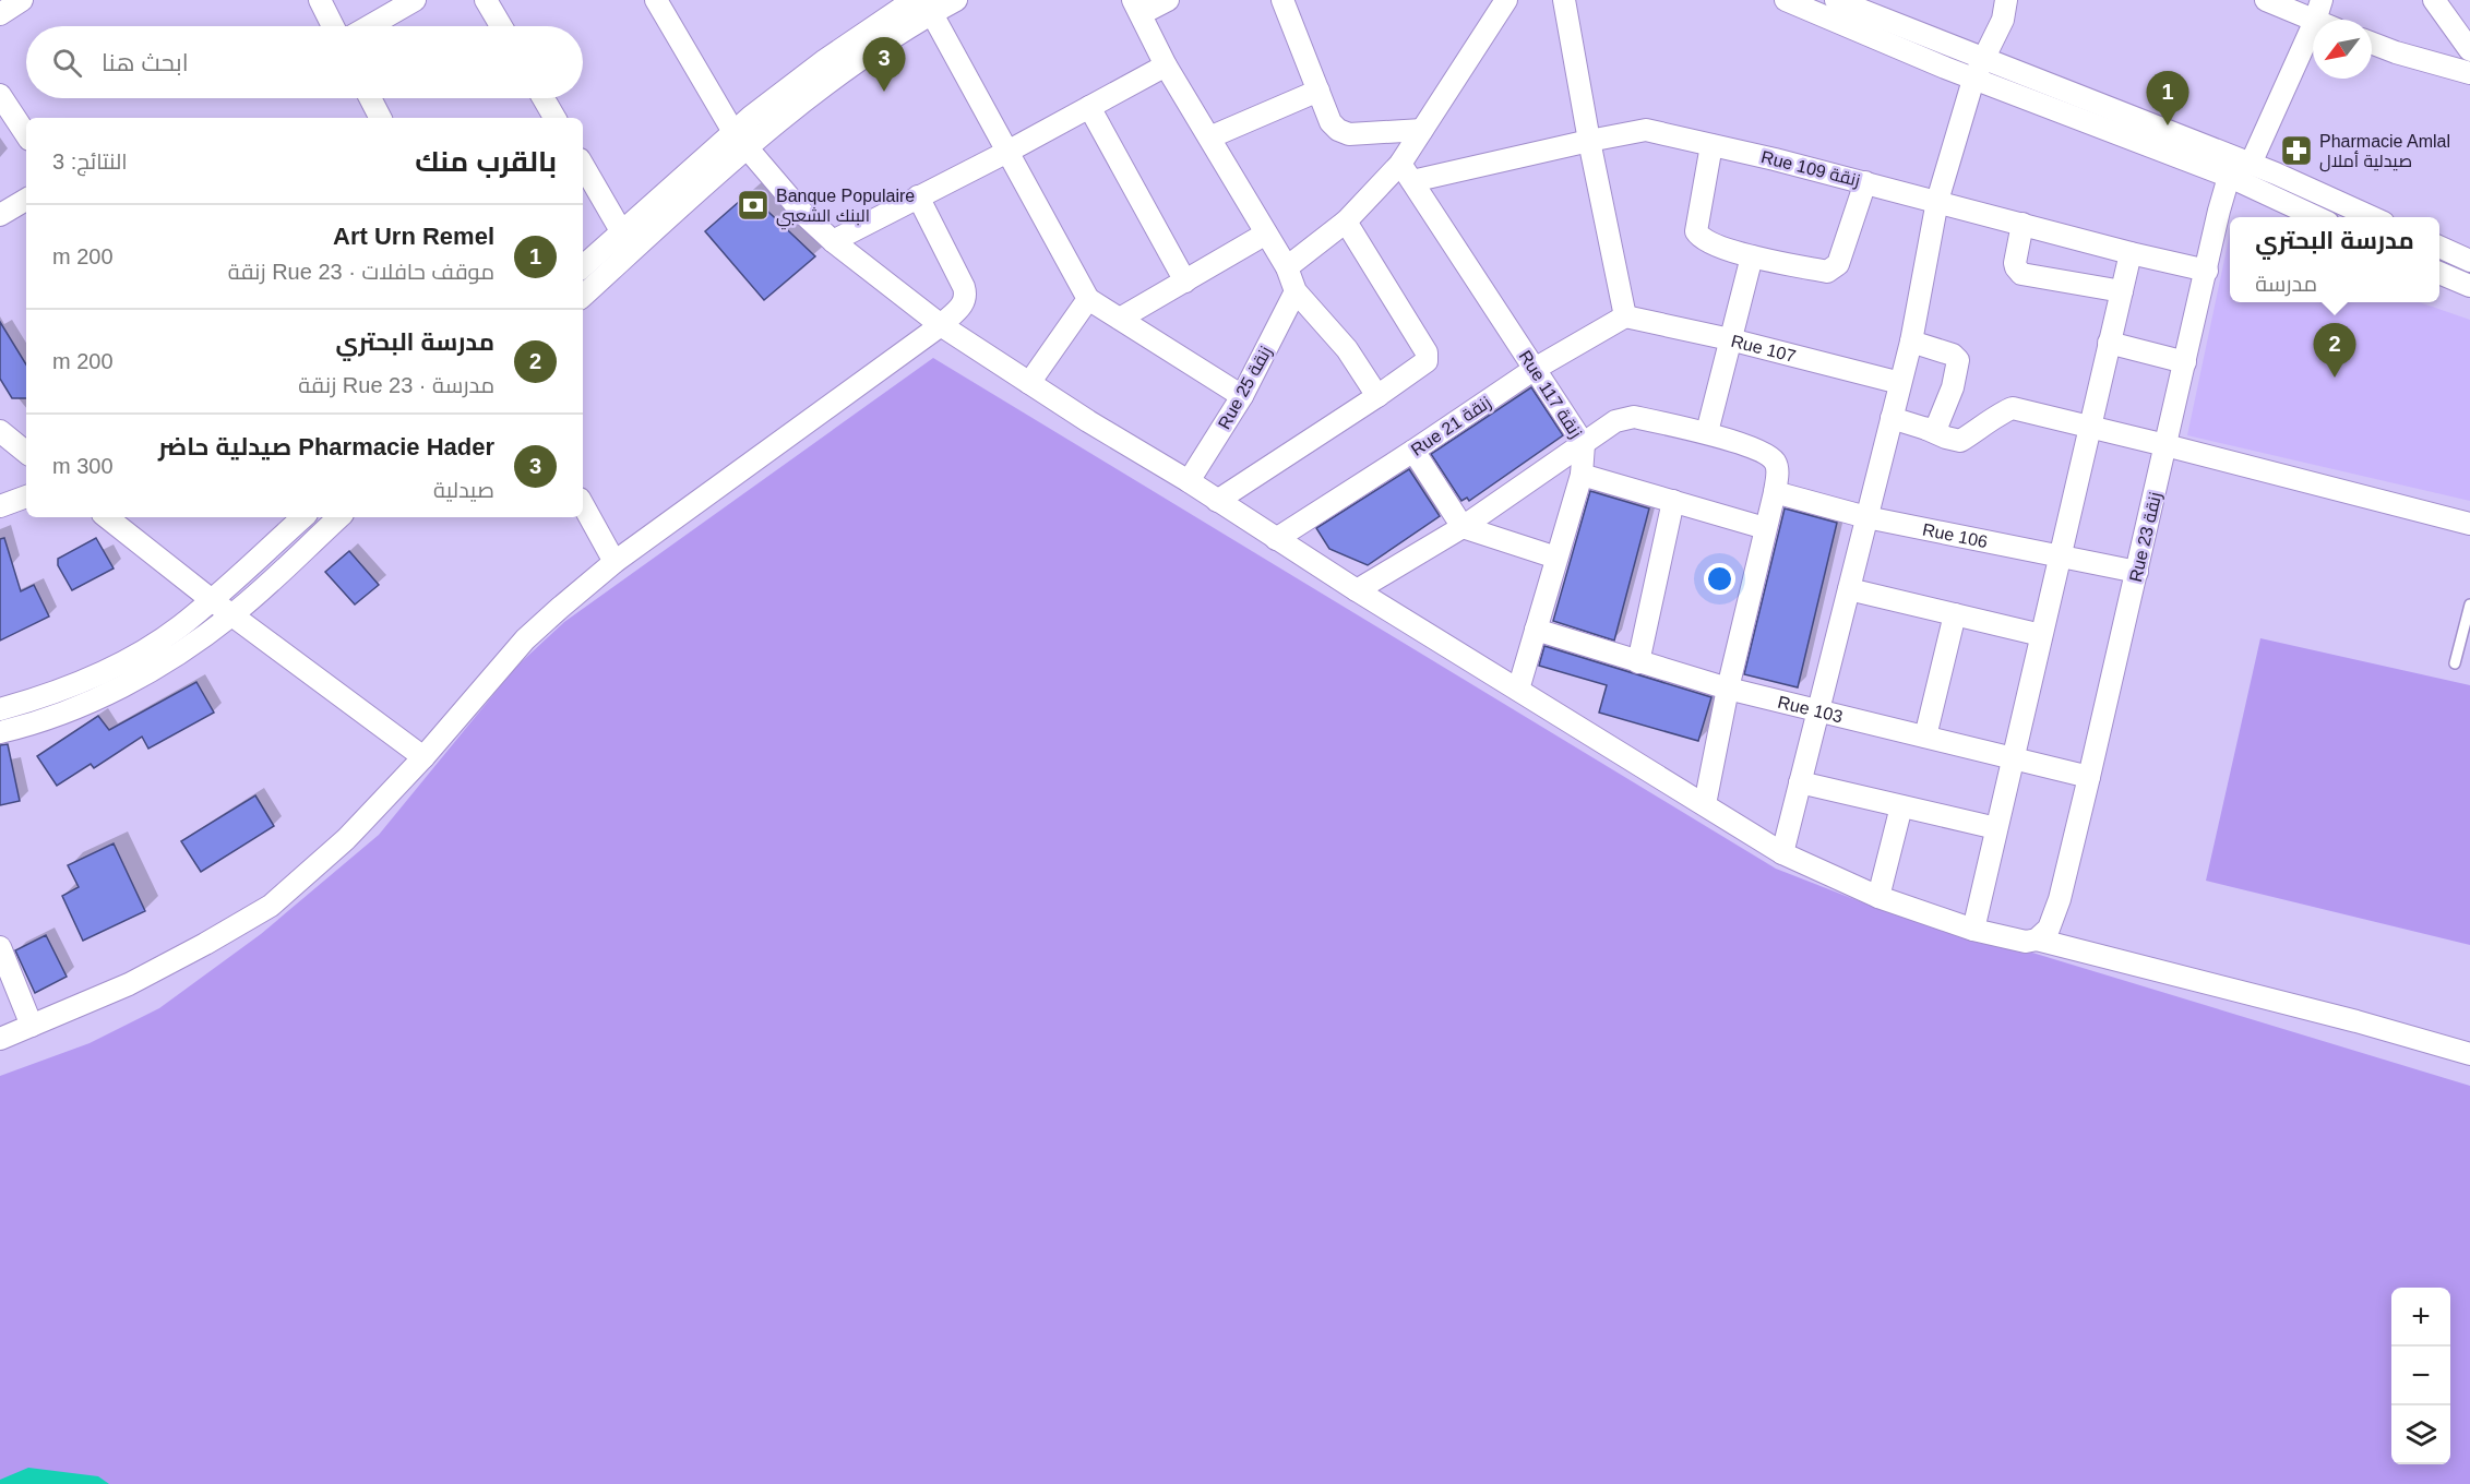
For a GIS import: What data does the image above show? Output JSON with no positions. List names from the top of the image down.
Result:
{
  "streets": {
    "street": [
      "Rue 109 زنقة",
      "Rue 107",
      "Rue 25 زنقة",
      "Rue 117 زنقة",
      "Rue 21 زنقة",
      "Rue 106",
      "Rue 23 زنقة",
      "Rue 103"
    ]
  },
  "crossings": [
    ["Rue 109 زنقة", "Rue 117 زنقة"],
    ["Rue 109 زنقة", "Rue 23 زنقة"],
    ["Rue 107", "Rue 21 زنقة"],
    ["Rue 117 زنقة", "Rue 21 زنقة"],
    ["Rue 117 زنقة", "Rue 103"],
    ["Rue 106", "Rue 23 زنقة"],
    ["Rue 23 زنقة", "Rue 103"]
  ],
  "places": {
    "pharmacy": ["Pharmacie Amlal صيدلية أملال"],
    "bank": ["Banque Populaire البنك الشعبي"]
  },
  "north": "bottom left",
  "page": {
    "search": "ابحث هنا",
    "pins": ["3", "1", "2"],
    "heading": ["بالقرب منك", "النتائج: 3"],
    "list": [
      {
        "mark": "1",
        "name": "Art Urn Remel",
        "note": "موقف حافلات · Rue 23 زنقة",
        "value": "200 m"
      },
      {
        "mark": "2",
        "name": "مدرسة البحتري",
        "note": "مدرسة · Rue 23 زنقة",
        "value": "200 m"
      },
      {
        "mark": "3",
        "name": "Pharmacie Hader صيدلية حاضر",
        "note": "صيدلية",
        "value": "300 m"
      }
    ],
    "popup": ["مدرسة البحتري", "مدرسة"],
    "map_buttons": ["+", "−"]
  }
}
